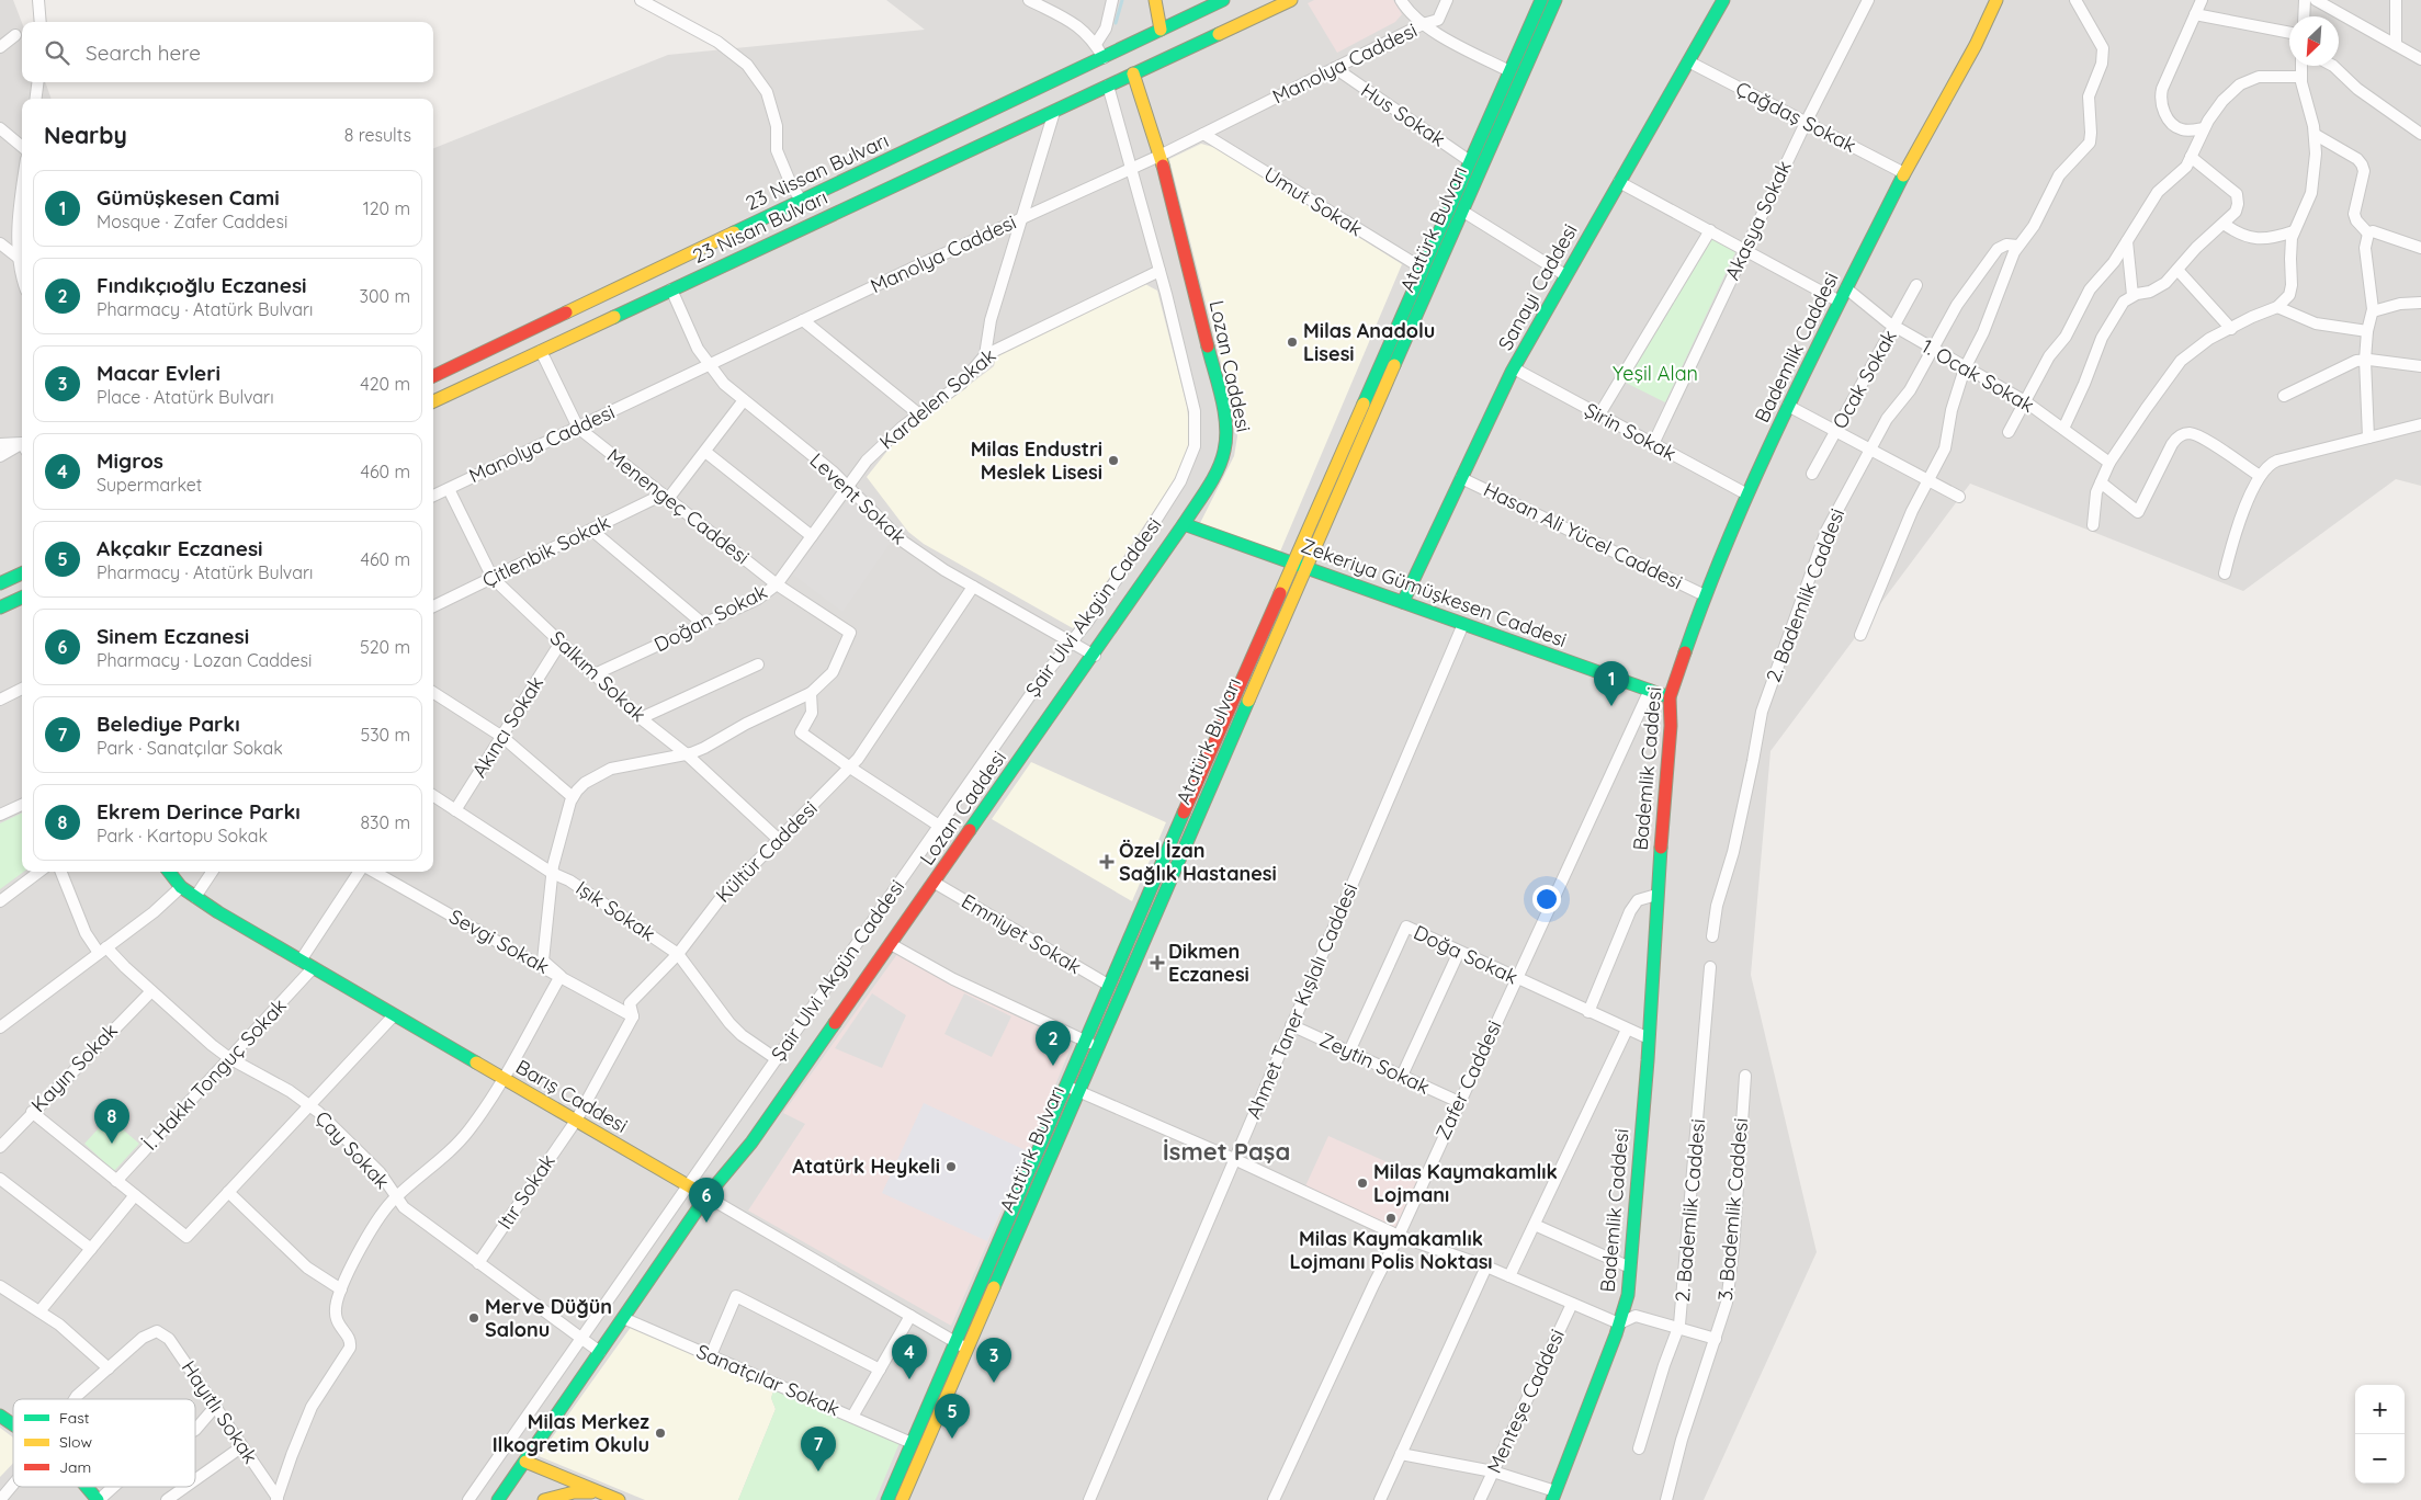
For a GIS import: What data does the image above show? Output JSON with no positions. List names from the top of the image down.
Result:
{
  "streets": {
    "main road": [
      "23 Nissan Bulvarı",
      "23 Nisan Bulvarı",
      "Atatürk Bulvarı",
      "Sanayi Caddesi",
      "Bademlik Caddesi",
      "Lozan Caddesi",
      "Zekeriya Gümüşkesen Caddesi",
      "Barış Caddesi"
    ],
    "street": [
      "Manolya Caddesi",
      "Hus Sokak",
      "Çağdaş Sokak",
      "Umut Sokak",
      "Akasya Sokak",
      "1. Ocak Sokak",
      "Ocak Sokak",
      "Kardelen Sokak",
      "Şirin Sokak",
      "Levent Sokak",
      "Menengeç Caddesi",
      "Hasan Ali Yücel Caddesi",
      "Çitlenbik Sokak",
      "2. Bademlik Caddesi",
      "Şair Ulvi Akgün Caddesi",
      "Doğan Sokak",
      "Salkım Sokak",
      "Akıncı Sokak",
      "Kültür Caddesi",
      "Işık Sokak",
      "Emniyet Sokak",
      "Sevgi Sokak",
      "Doğa Sokak",
      "Ahmet Taner Kışlalı Caddesi",
      "Zeytin Sokak",
      "Kayın Sokak",
      "İ. Hakkı Tonguç Sokak",
      "Zafer Caddesi",
      "Çay Sokak",
      "Itır Sokak",
      "3. Bademlik Caddesi",
      "Sanatçılar Sokak",
      "Menteşe Caddesi",
      "Hayıtlı Sokak"
    ]
  },
  "crossings": [
    ["Manolya Caddesi", "Hus Sokak"],
    ["Manolya Caddesi", "Umut Sokak"],
    ["Manolya Caddesi", "Lozan Caddesi"],
    ["Manolya Caddesi", "Levent Sokak"],
    ["Manolya Caddesi", "Menengeç Caddesi"],
    ["Manolya Caddesi", "Şair Ulvi Akgün Caddesi"],
    ["Manolya Caddesi", "Salkım Sokak"],
    ["Hus Sokak", "Atatürk Bulvarı"],
    ["Çağdaş Sokak", "Akasya Sokak"],
    ["Çağdaş Sokak", "Sanayi Caddesi"],
    ["Çağdaş Sokak", "Bademlik Caddesi"],
    ["Umut Sokak", "Atatürk Bulvarı"],
    ["Akasya Sokak", "Şirin Sokak"],
    ["23 Nisan Bulvarı", "Lozan Caddesi"],
    ["23 Nisan Bulvarı", "Levent Sokak"],
    ["23 Nisan Bulvarı", "Menengeç Caddesi"],
    ["23 Nisan Bulvarı", "Şair Ulvi Akgün Caddesi"],
    ["Atatürk Bulvarı", "Zekeriya Gümüşkesen Caddesi"],
    ["Atatürk Bulvarı", "Emniyet Sokak"],
    ["Atatürk Bulvarı", "Barış Caddesi"],
    ["Atatürk Bulvarı", "Sanatçılar Sokak"],
    ["Sanayi Caddesi", "Şirin Sokak"],
    ["Sanayi Caddesi", "Hasan Ali Yücel Caddesi"],
    ["Sanayi Caddesi", "Zekeriya Gümüşkesen Caddesi"],
    ["Bademlik Caddesi", "1. Ocak Sokak"],
    ["Bademlik Caddesi", "Şirin Sokak"],
    ["Bademlik Caddesi", "Hasan Ali Yücel Caddesi"],
    ["Bademlik Caddesi", "Zekeriya Gümüşkesen Caddesi"],
    ["Bademlik Caddesi", "Doğa Sokak"],
    ["Lozan Caddesi", "Levent Sokak"],
    ["Lozan Caddesi", "Zekeriya Gümüşkesen Caddesi"],
    ["Lozan Caddesi", "Emniyet Sokak"],
    ["Lozan Caddesi", "Barış Caddesi"],
    ["Lozan Caddesi", "Çay Sokak"],
    ["Lozan Caddesi", "Sanatçılar Sokak"],
    ["1. Ocak Sokak", "Ocak Sokak"],
    ["1. Ocak Sokak", "2. Bademlik Caddesi"],
    ["Kardelen Sokak", "Levent Sokak"],
    ["Kardelen Sokak", "Şair Ulvi Akgün Caddesi"],
    ["Kardelen Sokak", "Doğan Sokak"],
    ["Levent Sokak", "Şair Ulvi Akgün Caddesi"],
    ["Levent Sokak", "Doğan Sokak"],
    ["Levent Sokak", "Kültür Caddesi"],
    ["Menengeç Caddesi", "Çitlenbik Sokak"],
    ["Menengeç Caddesi", "Doğan Sokak"],
    ["Çitlenbik Sokak", "Salkım Sokak"],
    ["Zekeriya Gümüşkesen Caddesi", "Ahmet Taner Kışlalı Caddesi"],
    ["Zekeriya Gümüşkesen Caddesi", "Zafer Caddesi"],
    ["Şair Ulvi Akgün Caddesi", "Işık Sokak"],
    ["Şair Ulvi Akgün Caddesi", "Barış Caddesi"],
    ["Şair Ulvi Akgün Caddesi", "Çay Sokak"],
    ["Doğan Sokak", "Salkım Sokak"],
    ["Salkım Sokak", "Akıncı Sokak"],
    ["Salkım Sokak", "Kültür Caddesi"],
    ["Akıncı Sokak", "Işık Sokak"],
    ["Kültür Caddesi", "Işık Sokak"],
    ["Kültür Caddesi", "Sevgi Sokak"],
    ["Kültür Caddesi", "Barış Caddesi"],
    ["Kültür Caddesi", "Itır Sokak"],
    ["Doğa Sokak", "Zeytin Sokak"],
    ["Doğa Sokak", "Zafer Caddesi"],
    ["Ahmet Taner Kışlalı Caddesi", "Zeytin Sokak"],
    ["Zeytin Sokak", "Zafer Caddesi"],
    ["Kayın Sokak", "Çay Sokak"],
    ["İ. Hakkı Tonguç Sokak", "Barış Caddesi"],
    ["İ. Hakkı Tonguç Sokak", "Çay Sokak"],
    ["Barış Caddesi", "Itır Sokak"],
    ["Çay Sokak", "Itır Sokak"]
  ],
  "districts": ["İsmet Paşa"],
  "parks": ["Yeşil Alan"],
  "places": {
    "other": [
      "Milas Anadolu Lisesi",
      "Milas Endustri Meslek Lisesi",
      "Atatürk Heykeli",
      "Milas Kaymakamlık Lojmanı",
      "Milas Kaymakamlık Lojmanı Polis Noktası",
      "Merve Düğün Salonu",
      "Milas Merkez Ilkogretim Okulu"
    ],
    "health": ["Özel İzan Sağlık Hastanesi", "Dikmen Eczanesi"]
  },
  "legend": ["Fast", "Slow", "Jam"],
  "north": "bottom left",
  "page": {
    "search": "Search here",
    "heading": ["Nearby", "8 results"],
    "list": [
      {
        "mark": "1",
        "name": "Gümüşkesen Cami",
        "note": "Mosque · Zafer Caddesi",
        "value": "120 m"
      },
      {
        "mark": "2",
        "name": "Fındıkçıoğlu Eczanesi",
        "note": "Pharmacy · Atatürk Bulvarı",
        "value": "300 m"
      },
      {
        "mark": "3",
        "name": "Macar Evleri",
        "note": "Place · Atatürk Bulvarı",
        "value": "420 m"
      },
      {
        "mark": "4",
        "name": "Migros",
        "note": "Supermarket",
        "value": "460 m"
      },
      {
        "mark": "5",
        "name": "Akçakır Eczanesi",
        "note": "Pharmacy · Atatürk Bulvarı",
        "value": "460 m"
      },
      {
        "mark": "6",
        "name": "Sinem Eczanesi",
        "note": "Pharmacy · Lozan Caddesi",
        "value": "520 m"
      },
      {
        "mark": "7",
        "name": "Belediye Parkı",
        "note": "Park · Sanatçılar Sokak",
        "value": "530 m"
      },
      {
        "mark": "8",
        "name": "Ekrem Derince Parkı",
        "note": "Park · Kartopu Sokak",
        "value": "830 m"
      }
    ],
    "pins": [
      "1",
      "2",
      "8",
      "6",
      "4",
      "3",
      "5",
      "7"
    ],
    "map_buttons": ["+", "−"]
  }
}
